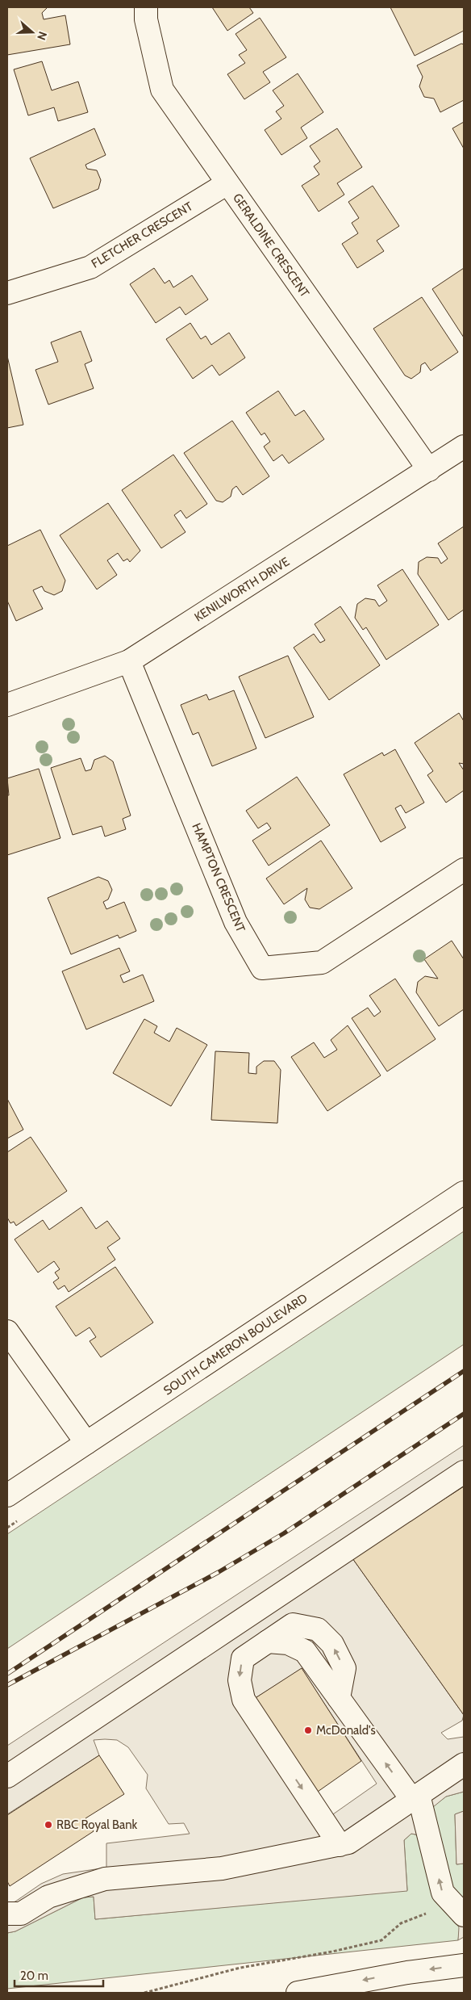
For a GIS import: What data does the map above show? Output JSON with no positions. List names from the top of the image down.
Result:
{
  "streets": {
    "street": [
      "FLETCHER CRESCENT",
      "GERALDINE CRESCENT",
      "KENILWORTH DRIVE",
      "HAMPTON CRESCENT",
      "SOUTH CAMERON BOULEVARD"
    ]
  },
  "crossings": [
    ["FLETCHER CRESCENT", "GERALDINE CRESCENT"],
    ["GERALDINE CRESCENT", "KENILWORTH DRIVE"],
    ["KENILWORTH DRIVE", "HAMPTON CRESCENT"]
  ],
  "places": ["McDonald's", "RBC Royal Bank"],
  "scale_bar": "20 m",
  "north": "right"
}
